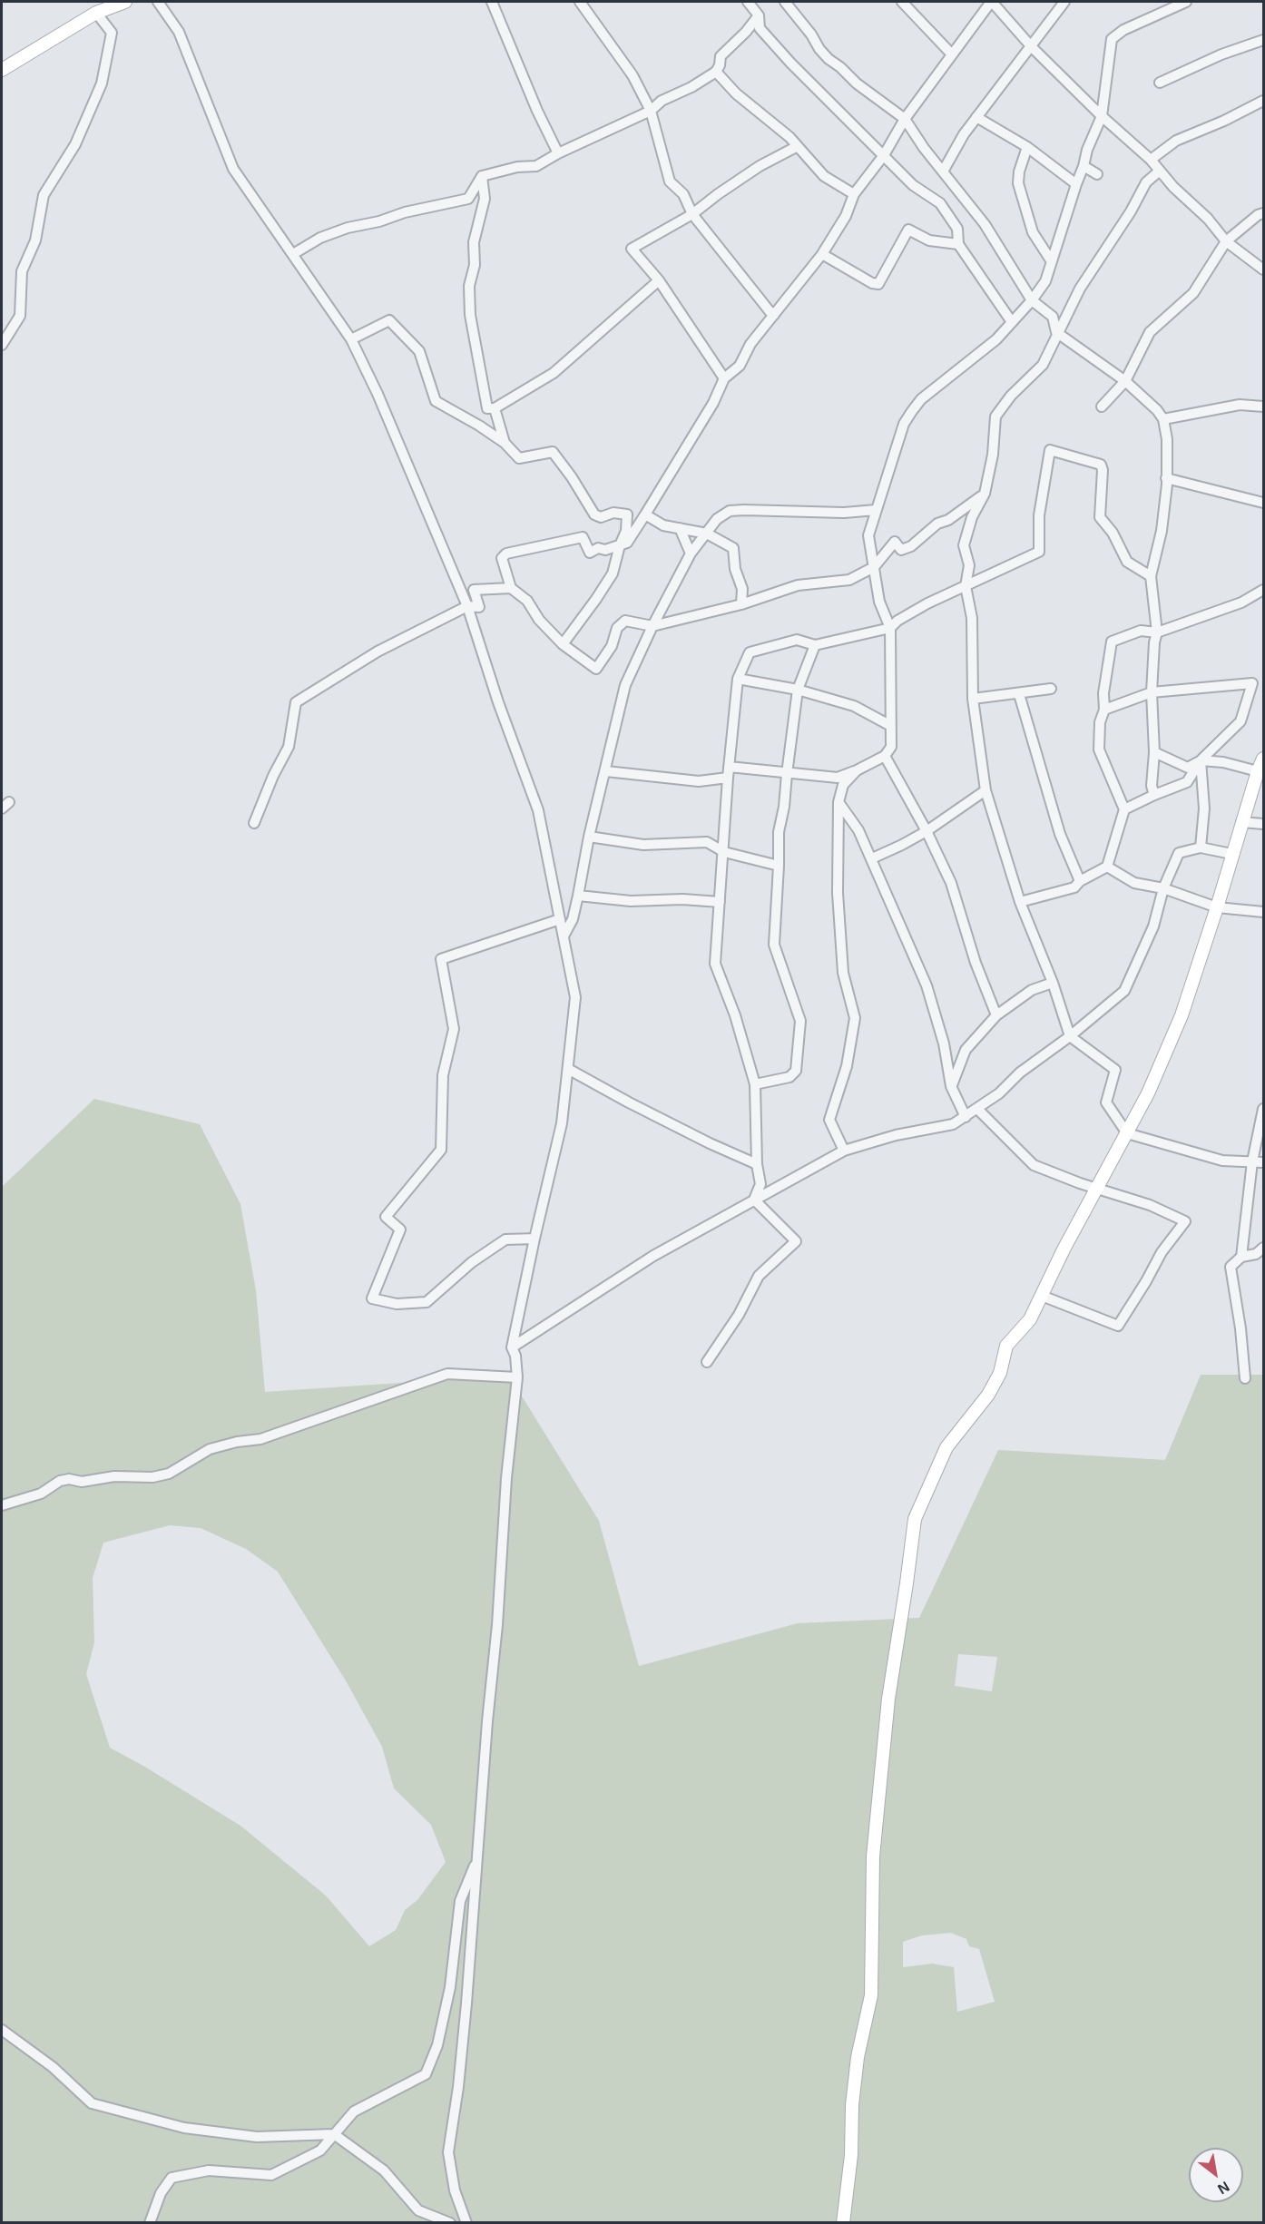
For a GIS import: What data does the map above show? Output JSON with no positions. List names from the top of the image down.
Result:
{
  "north": "bottom right"
}
